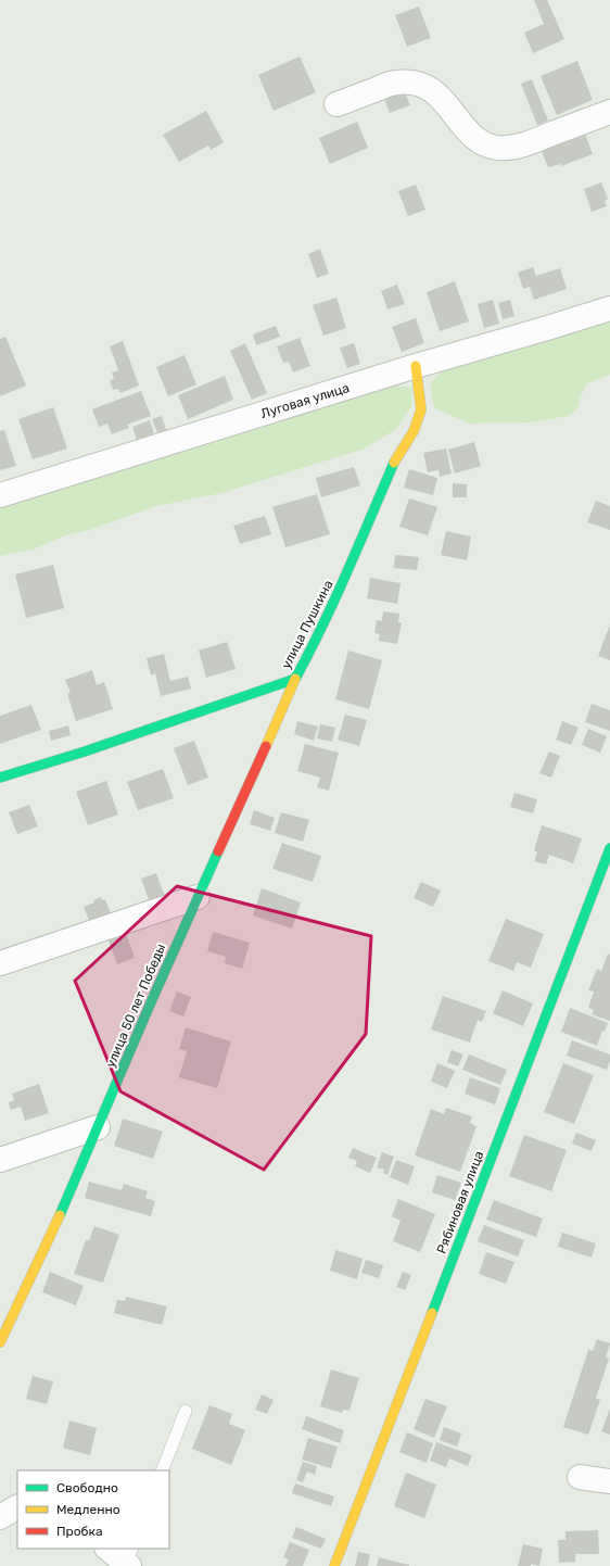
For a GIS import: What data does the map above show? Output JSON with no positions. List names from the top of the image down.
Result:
{
  "streets": {
    "street": [
      "Луговая улица",
      "улица Пушкина",
      "улица 50 лет Победы",
      "Рябиновая улица"
    ]
  },
  "crossings": [
    ["Луговая улица", "улица Пушкина"],
    ["улица Пушкина", "улица 50 лет Победы"]
  ],
  "legend": ["Свободно", "Медленно", "Пробка"]
}
